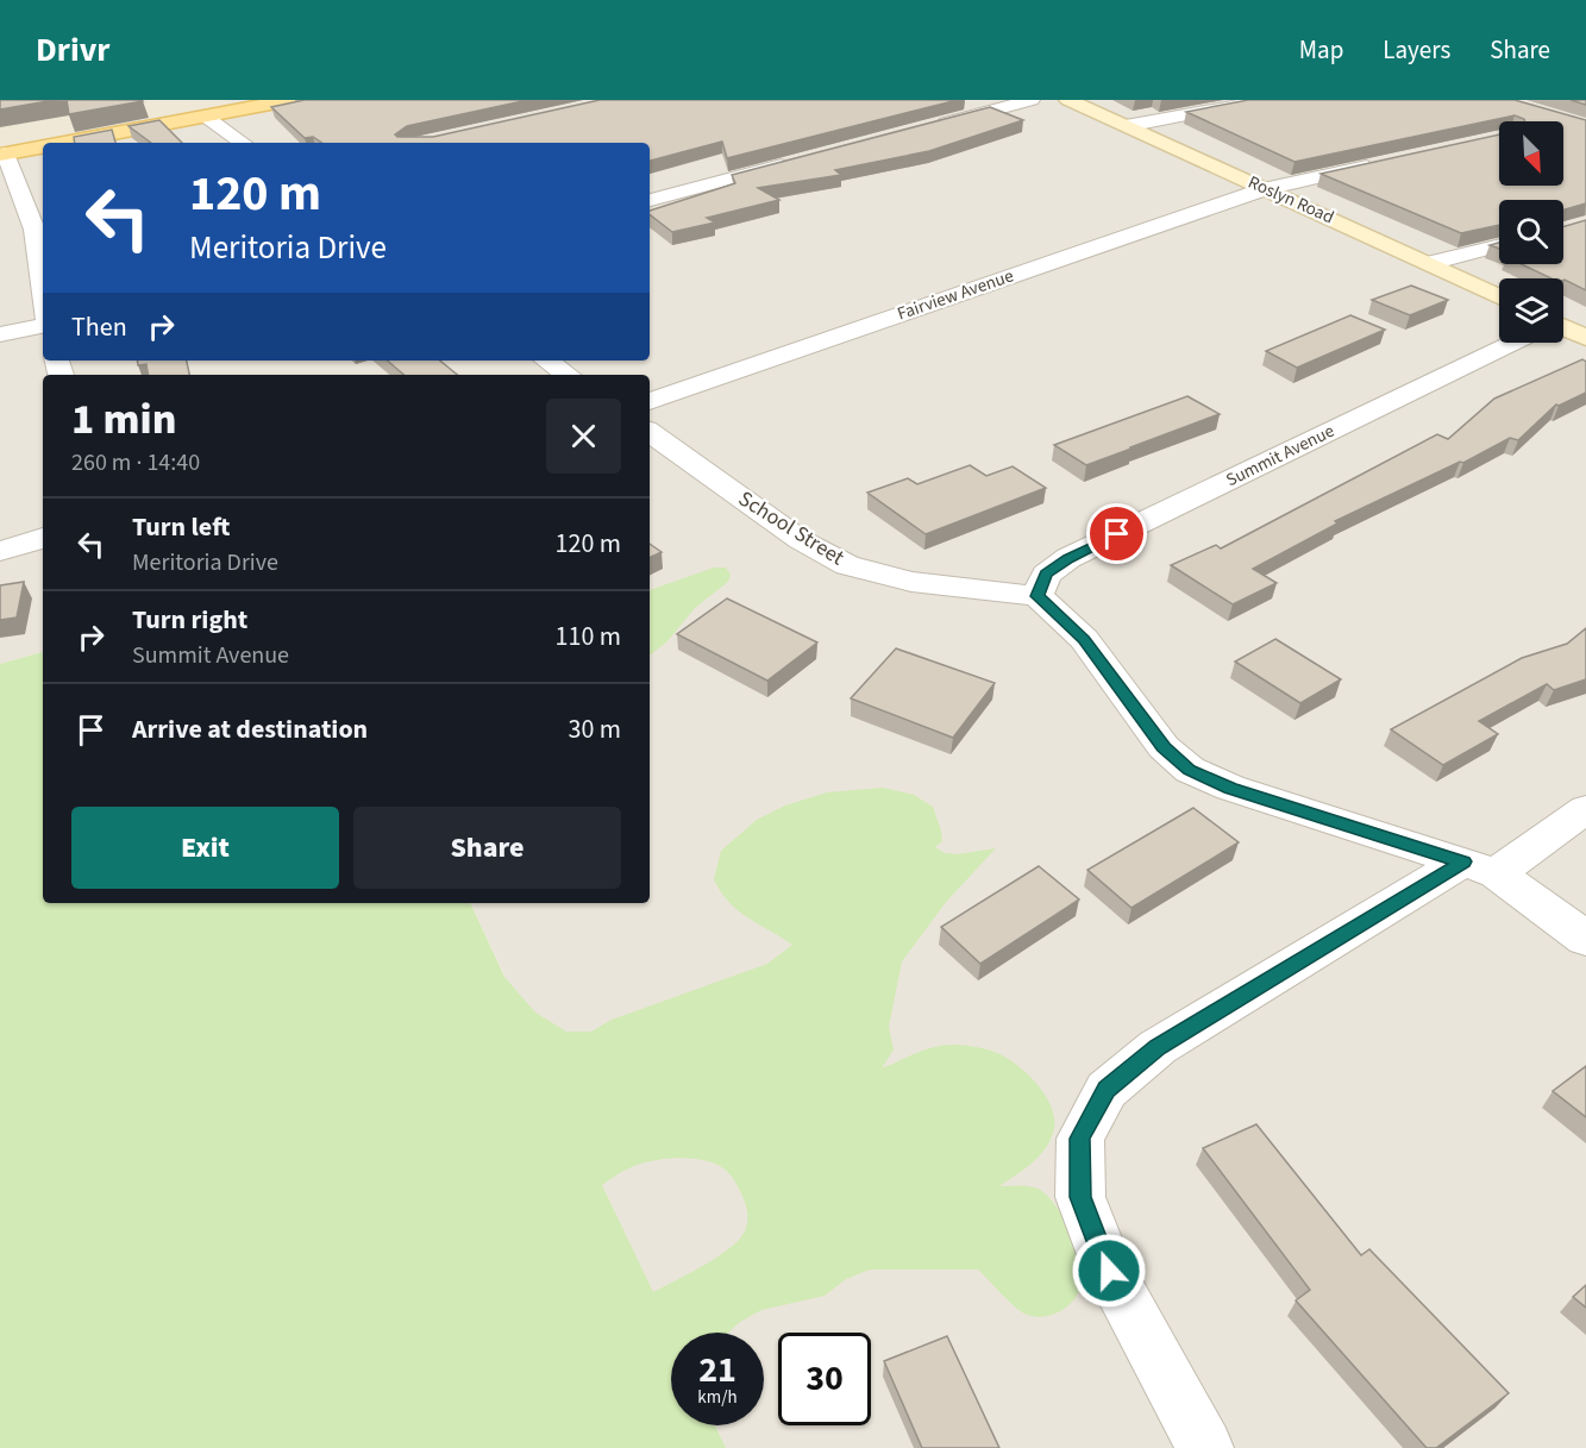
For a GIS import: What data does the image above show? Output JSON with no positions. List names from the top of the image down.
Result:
{
  "streets": {
    "main road": ["Roslyn Road"],
    "street": ["Fairview Avenue", "Summit Avenue", "School Street"]
  },
  "crossings": [
    ["Roslyn Road", "Fairview Avenue"],
    ["Summit Avenue", "School Street"]
  ],
  "north": "bottom right",
  "page": {
    "header": "Drivr",
    "nav": ["Map", "Layers", "Share"],
    "turn": ["120 m", "Meritoria Drive"],
    "then": "Then",
    "heading": ["1 min", "260 m · 14:40"],
    "list": [
      {
        "name": "Turn left",
        "note": "Meritoria Drive",
        "value": "120 m"
      },
      {
        "name": "Turn right",
        "note": "Summit Avenue",
        "value": "110 m"
      },
      {
        "name": "Arrive at destination",
        "value": "30 m"
      }
    ],
    "buttons": ["Exit", "Share"],
    "speed": "21 km/h",
    "limit": "30"
  }
}
